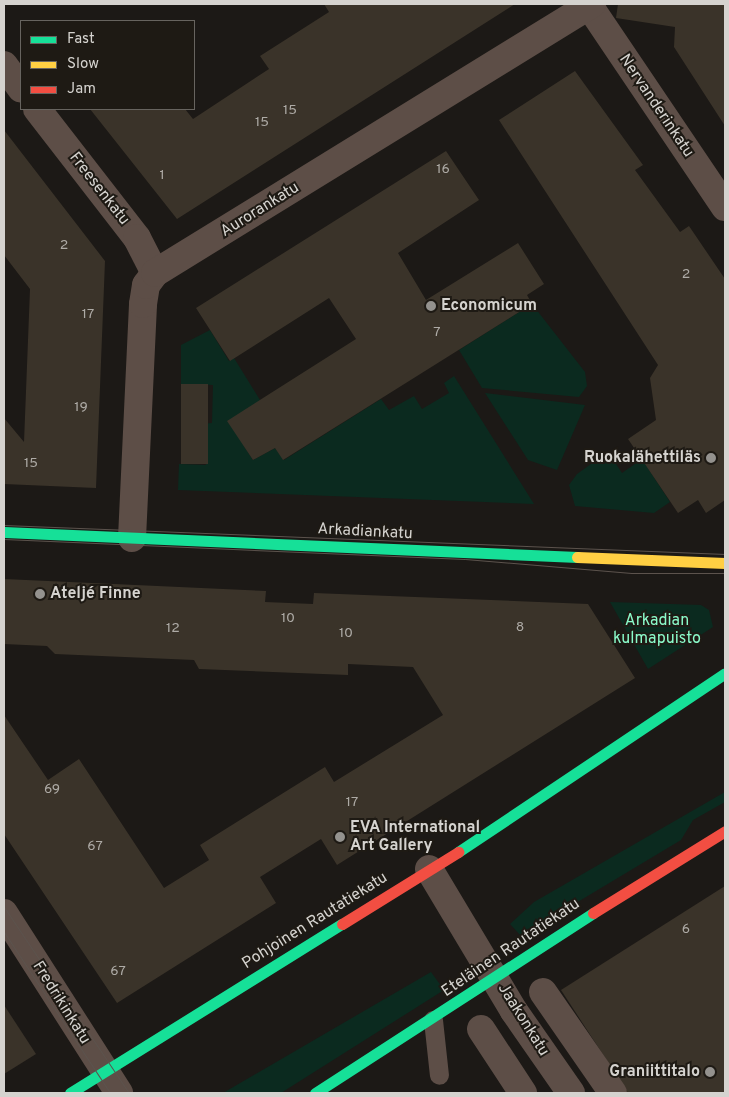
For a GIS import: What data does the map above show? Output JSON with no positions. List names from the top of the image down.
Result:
{
  "streets": {
    "main road": ["Arkadiankatu", "Pohjoinen Rautatiekatu", "Eteläinen Rautatiekatu"],
    "street": [
      "Nervanderinkatu",
      "Freesenkatu",
      "Aurorankatu",
      "Fredrikinkatu",
      "Jaakonkatu"
    ]
  },
  "crossings": [
    ["Nervanderinkatu", "Aurorankatu"],
    ["Freesenkatu", "Aurorankatu"],
    ["Pohjoinen Rautatiekatu", "Fredrikinkatu"],
    ["Pohjoinen Rautatiekatu", "Jaakonkatu"],
    ["Eteläinen Rautatiekatu", "Jaakonkatu"]
  ],
  "parks": ["Arkadian kulmapuisto"],
  "places": [
    "Economicum",
    "Ruokalähettiläs",
    "Ateljé Finne",
    "EVA International Art Gallery",
    "Graniittitalo"
  ],
  "house_numbers": [
    "15",
    "15",
    "16",
    "1",
    "2",
    "2",
    "17",
    "7",
    "19",
    "15",
    "10",
    "8",
    "12",
    "10",
    "69",
    "17",
    "67",
    "6",
    "67"
  ],
  "legend": ["Fast", "Slow", "Jam"]
}
